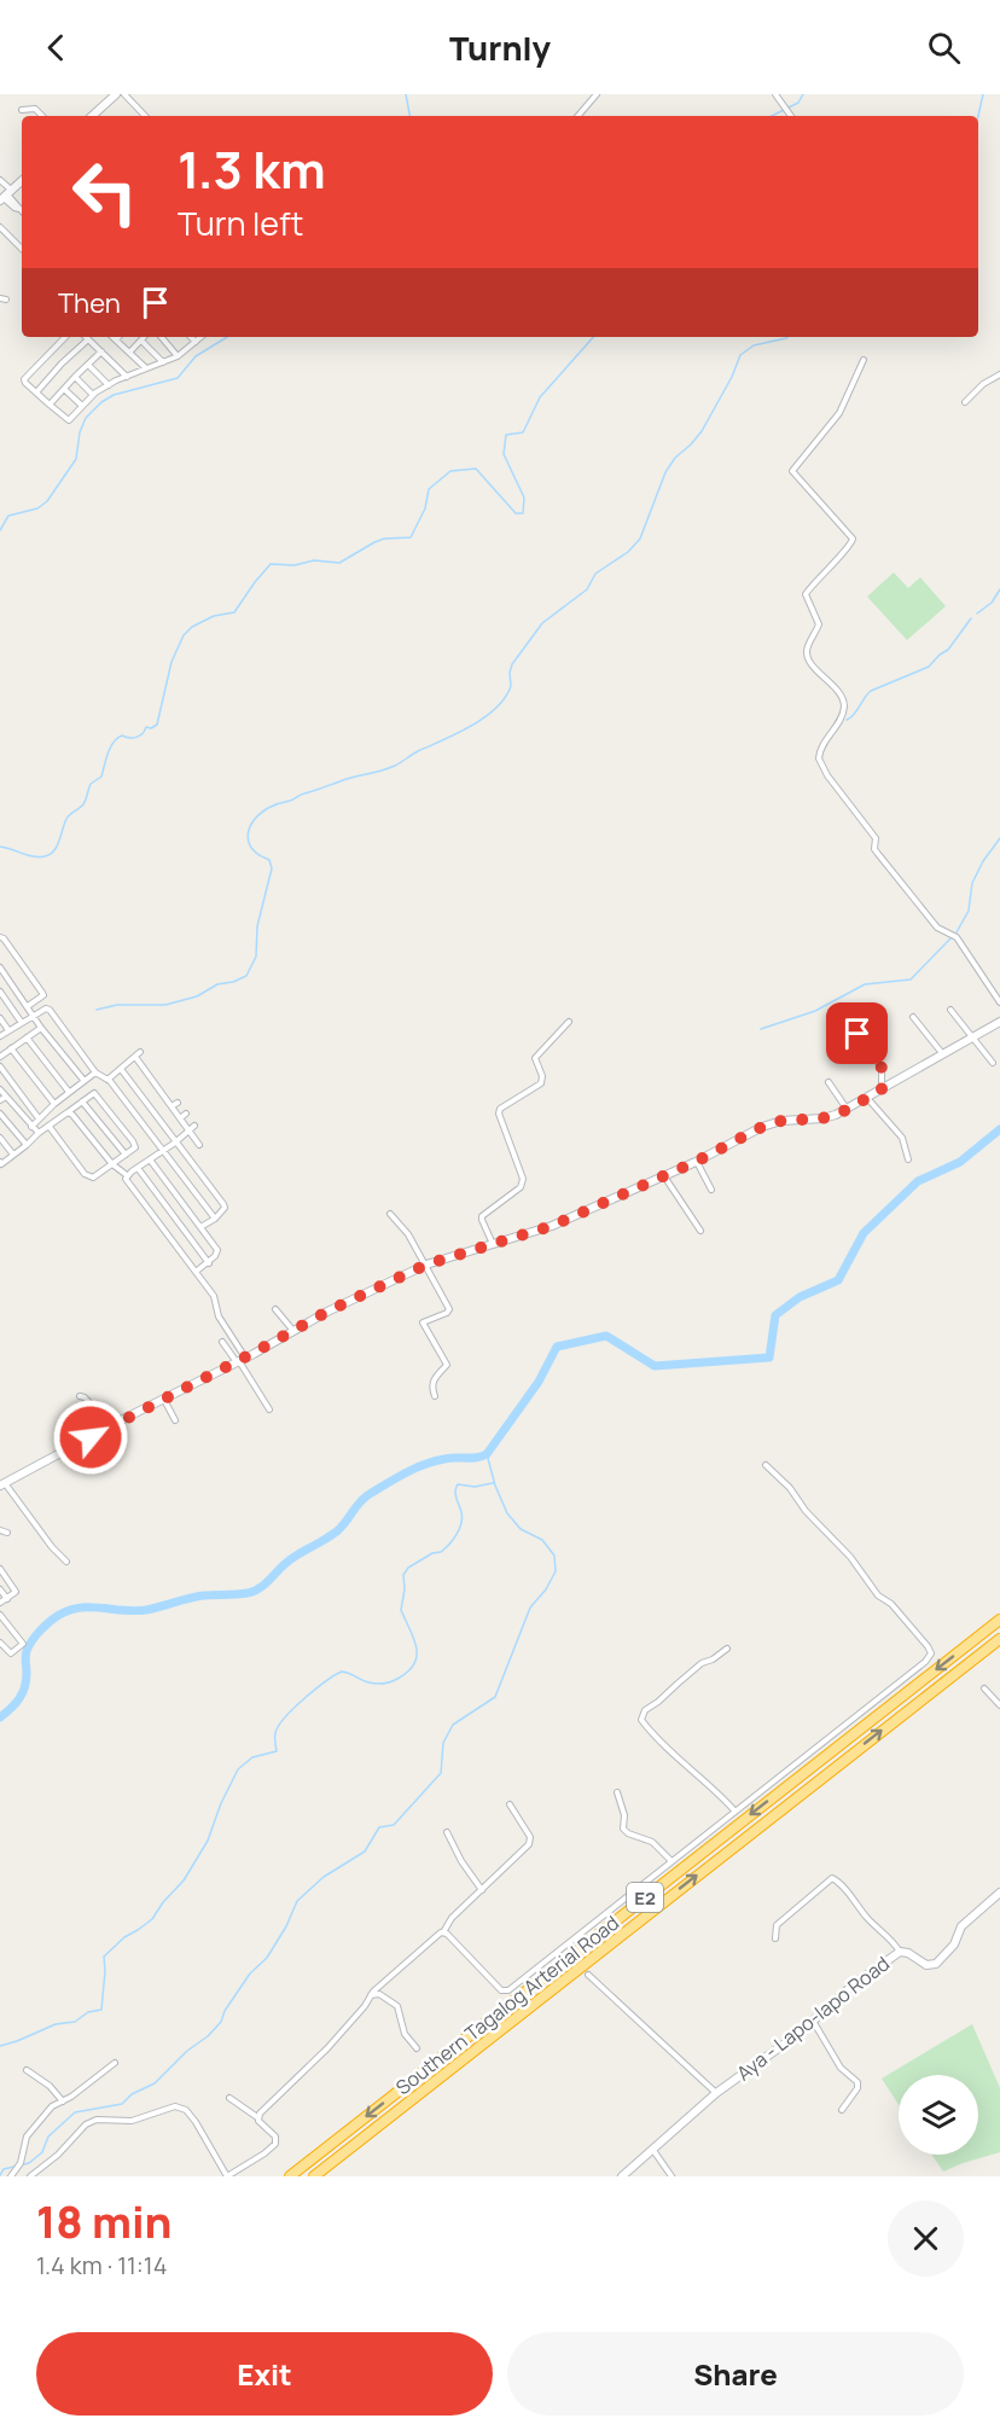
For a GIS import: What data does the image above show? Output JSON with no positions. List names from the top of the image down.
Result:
{
  "streets": {
    "highway": ["E2", "Southern Tagalog Arterial Road"],
    "street": ["Aya - Lapo-lapo Road"]
  },
  "page": {
    "header": "Turnly",
    "turn": ["1.3 km", "Turn left"],
    "then": "Then",
    "heading": ["18 min", "1.4 km · 11:14"],
    "buttons": ["Exit", "Share"]
  }
}
